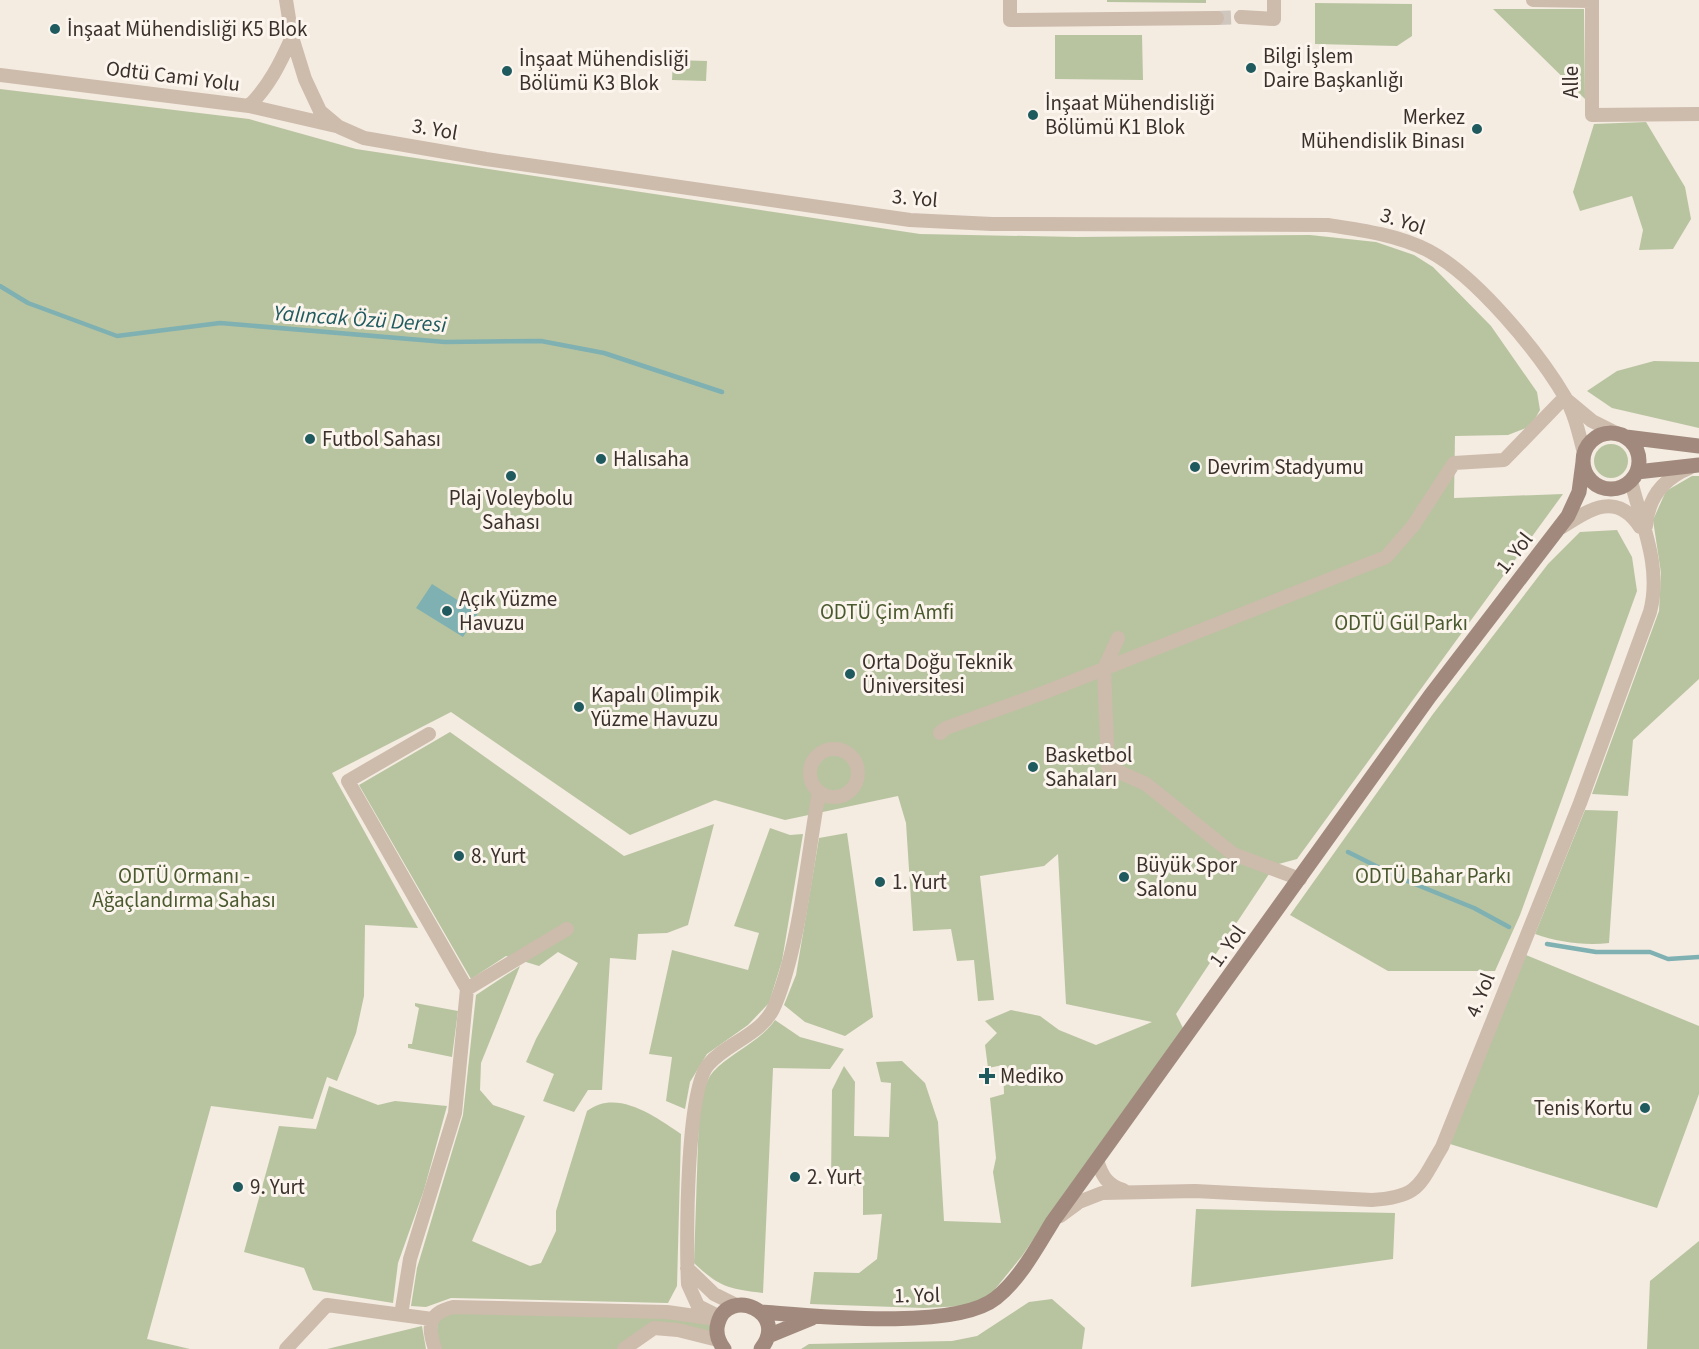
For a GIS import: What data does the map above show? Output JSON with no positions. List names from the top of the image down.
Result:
{
  "streets": {
    "street": [
      "Odtü Cami Yolu",
      "Alle",
      "3. Yol",
      "1. Yol",
      "4. Yol"
    ]
  },
  "crossings": [
    ["Odtü Cami Yolu", "3. Yol"],
    ["3. Yol", "1. Yol"],
    ["3. Yol", "4. Yol"],
    ["1. Yol", "4. Yol"]
  ],
  "water": ["Yalıncak Özü Deresi"],
  "parks": [
    "ODTÜ Çim Amfi",
    "ODTÜ Gül Parkı",
    "ODTÜ Ormanı - Ağaçlandırma Sahası",
    "ODTÜ Bahar Parkı"
  ],
  "places": {
    "other": [
      "İnşaat Mühendisliği K5 Blok",
      "Bilgi İşlem Daire Başkanlığı",
      "İnşaat Mühendisliği Bölümü K3 Blok",
      "İnşaat Mühendisliği Bölümü K1 Blok",
      "Merkez Mühendislik Binası",
      "Futbol Sahası",
      "Halısaha",
      "Devrim Stadyumu",
      "Plaj Voleybolu Sahası",
      "Açık Yüzme Havuzu",
      "Orta Doğu Teknik Üniversitesi",
      "Kapalı Olimpik Yüzme Havuzu",
      "Basketbol Sahaları",
      "8. Yurt",
      "Büyük Spor Salonu",
      "1. Yurt",
      "Tenis Kortu",
      "2. Yurt",
      "9. Yurt"
    ],
    "health": ["Mediko"]
  }
}
